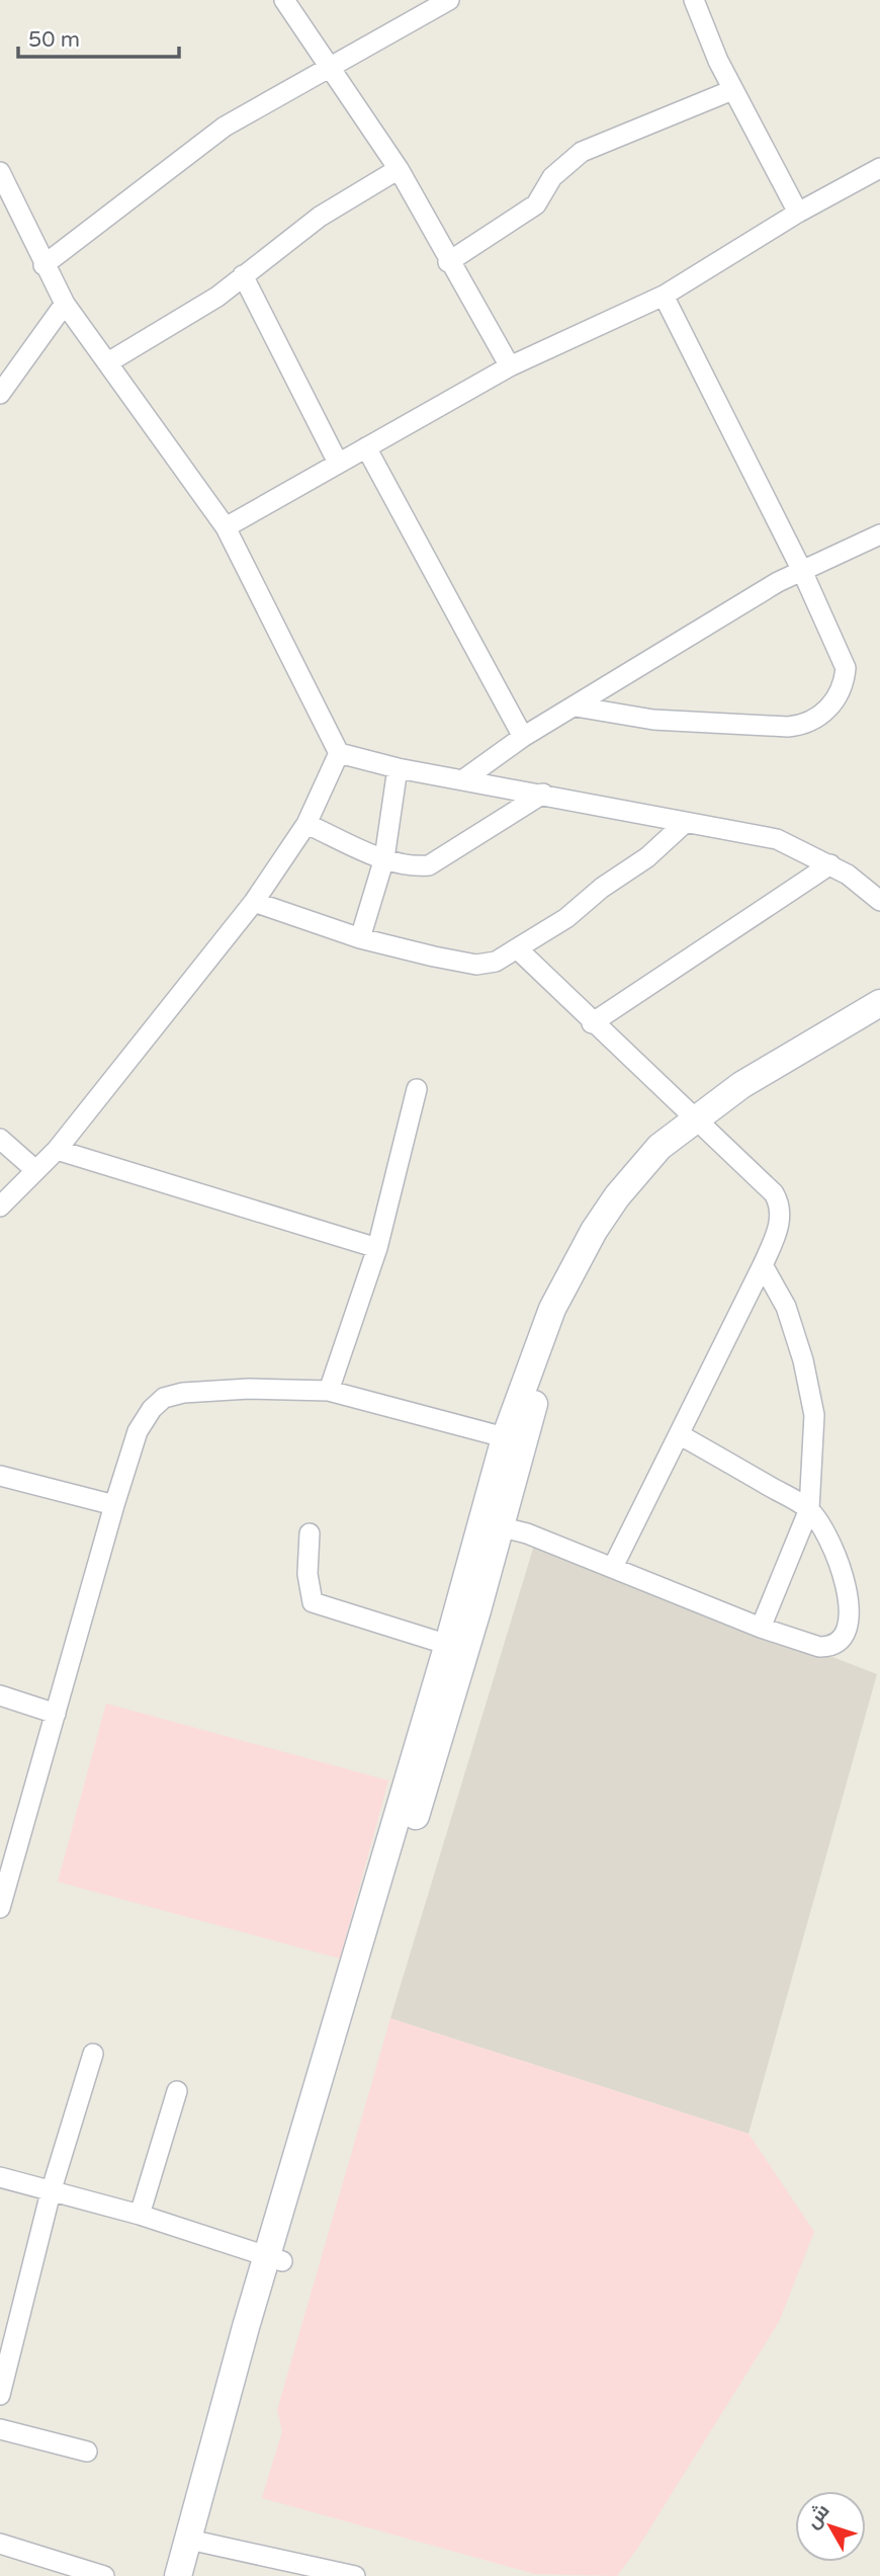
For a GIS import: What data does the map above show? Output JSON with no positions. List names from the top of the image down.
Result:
{
  "scale_bar": "50 m",
  "north": "top left"
}
